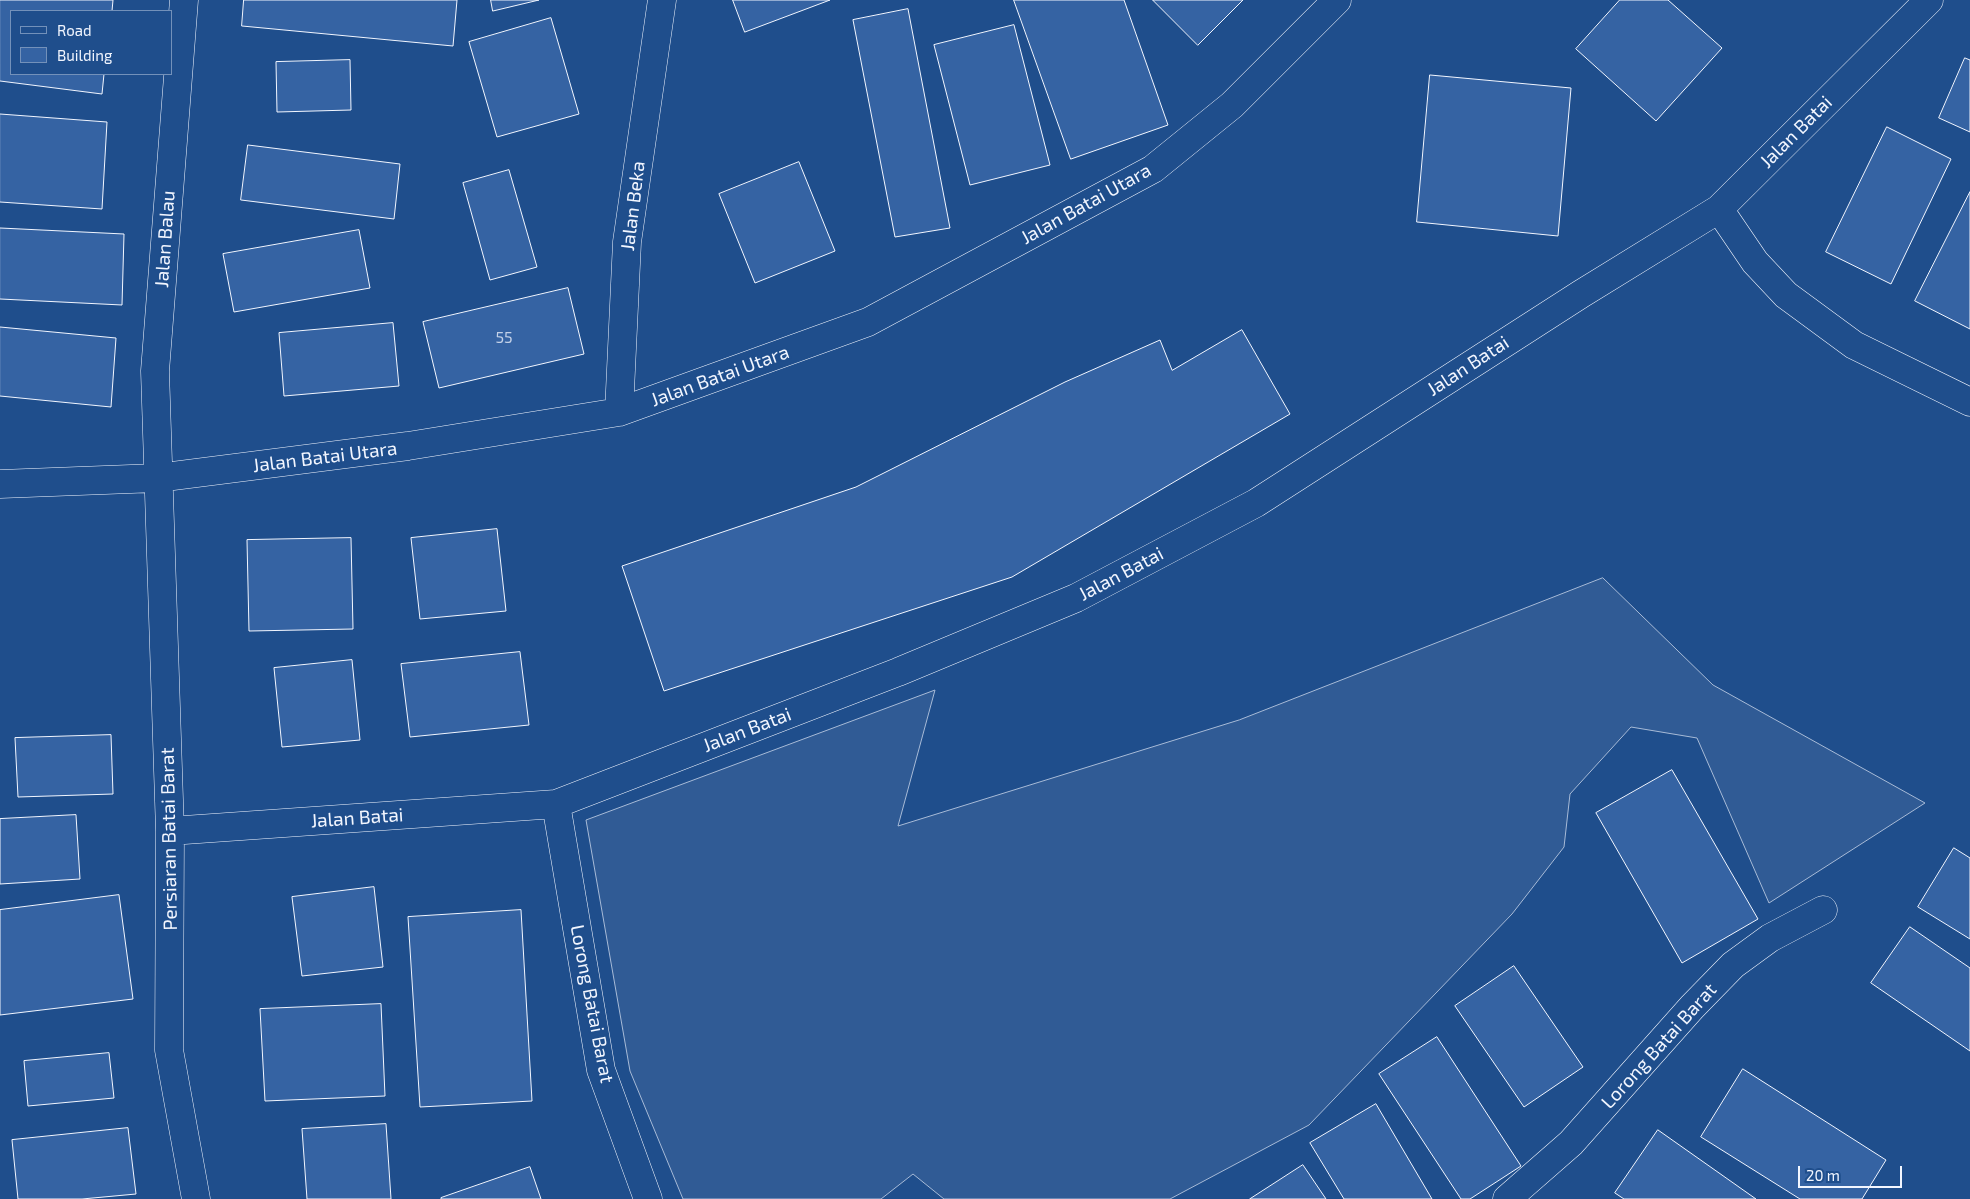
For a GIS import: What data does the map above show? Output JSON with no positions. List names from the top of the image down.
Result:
{
  "streets": {
    "street": [
      "Jalan Batai",
      "Jalan Batai Utara",
      "Jalan Beka",
      "Jalan Balau",
      "Persiaran Batai Barat",
      "Lorong Batai Barat"
    ]
  },
  "crossings": [
    ["Jalan Batai", "Persiaran Batai Barat"],
    ["Jalan Batai", "Lorong Batai Barat"],
    ["Jalan Batai Utara", "Jalan Beka"],
    ["Jalan Batai Utara", "Jalan Balau"],
    ["Jalan Batai Utara", "Persiaran Batai Barat"],
    ["Jalan Balau", "Persiaran Batai Barat"]
  ],
  "house_numbers": ["55"],
  "legend": ["Road", "Building"],
  "scale_bar": "20 m"
}
